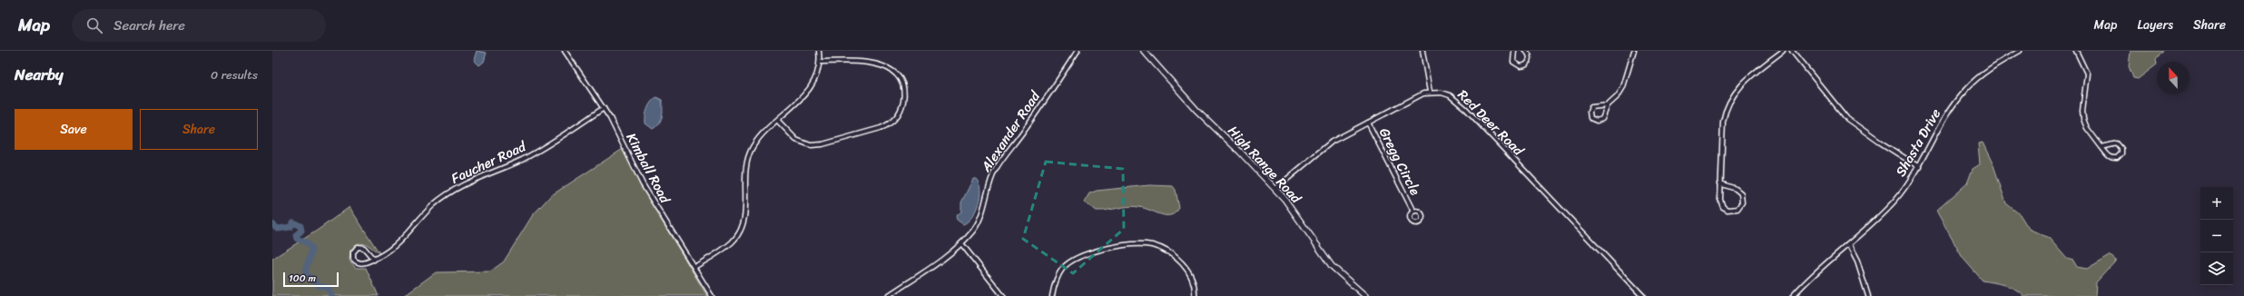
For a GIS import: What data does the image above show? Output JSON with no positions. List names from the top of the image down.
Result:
{
  "streets": {
    "street": [
      "Red Deer Road",
      "Alexander Road",
      "Shasta Drive",
      "Gregg Circle",
      "Faucher Road",
      "High Range Road",
      "Kimball Road"
    ]
  },
  "crossings": [
    ["Red Deer Road", "Gregg Circle"],
    ["Red Deer Road", "High Range Road"],
    ["Faucher Road", "Kimball Road"]
  ],
  "scale_bar": "100 m",
  "north": "top",
  "page": {
    "header": "Map",
    "search": "Search here",
    "nav": ["Map", "Layers", "Share"],
    "heading": ["Nearby", "0 results"],
    "buttons": ["Save", "Share"],
    "map_buttons": ["+", "−"],
    "scale": "100 m"
  }
}
